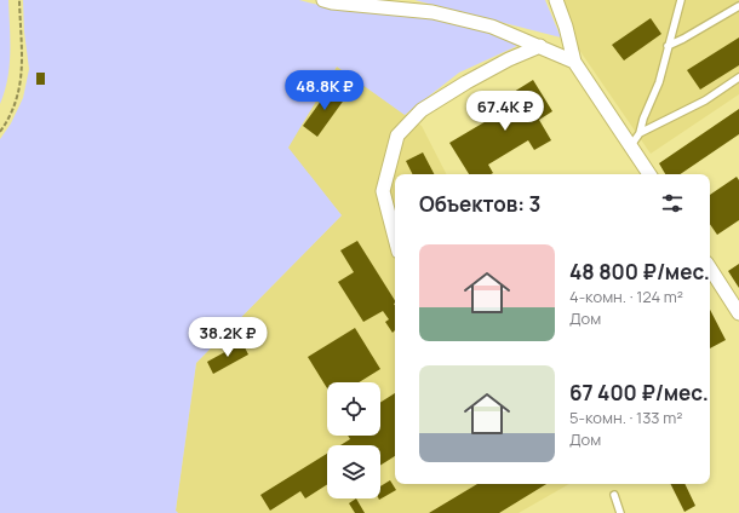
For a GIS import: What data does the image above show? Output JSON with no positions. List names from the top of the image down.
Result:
{
  "page": {
    "price": ["48.8K ₽", "67.4K ₽", "38.2K ₽"],
    "heading": "Объектов: 3",
    "list": [
      {
        "name": "48 800 ₽/мес.",
        "note": "4-комн. · 124 m² · Дом"
      },
      {
        "name": "67 400 ₽/мес.",
        "note": "5-комн. · 133 m² · Дом"
      }
    ]
  }
}
